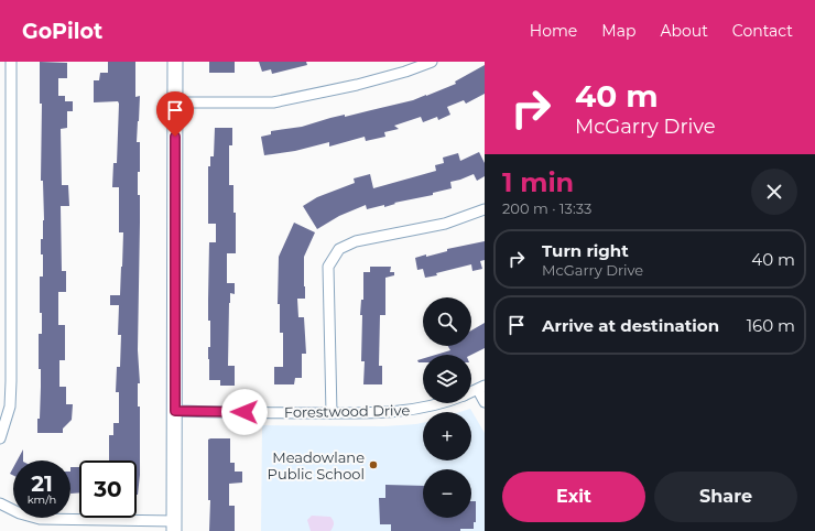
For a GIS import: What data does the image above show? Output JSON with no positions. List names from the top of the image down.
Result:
{
  "streets": {
    "street": ["Forestwood Drive"]
  },
  "places": ["Meadowlane Public School"],
  "page": {
    "header": "GoPilot",
    "nav": [
      "Home",
      "Map",
      "About",
      "Contact"
    ],
    "turn": ["40 m", "McGarry Drive"],
    "heading": ["1 min", "200 m · 13:33"],
    "list": [
      {
        "name": "Turn right",
        "note": "McGarry Drive",
        "value": "40 m"
      },
      {
        "name": "Arrive at destination",
        "value": "160 m"
      }
    ],
    "map_buttons": ["+", "−"],
    "speed": "21 km/h",
    "limit": "30",
    "buttons": ["Exit", "Share"]
  }
}
